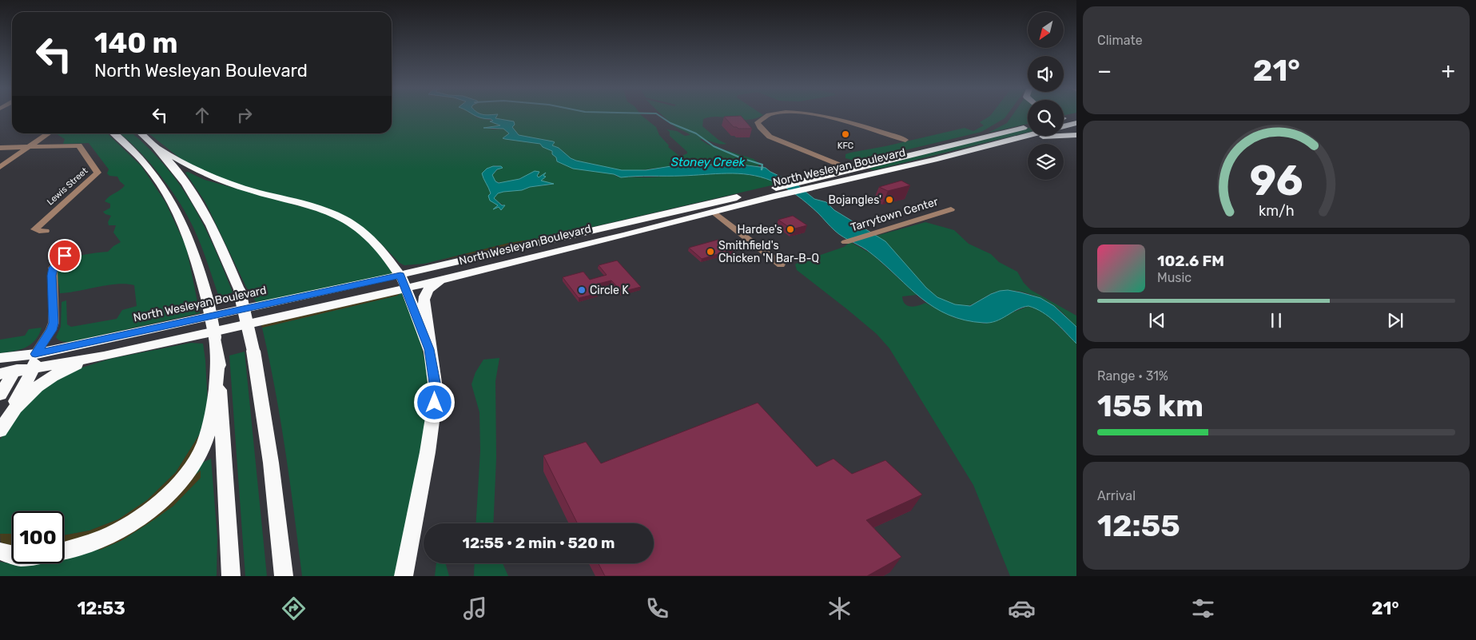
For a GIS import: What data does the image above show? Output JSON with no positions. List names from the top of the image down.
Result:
{
  "streets": {
    "highway": ["North Wesleyan Boulevard"],
    "street": ["Lewis Street", "Tarrytown Center"]
  },
  "water": ["Stoney Creek"],
  "places": [
    "KFC",
    "Bojangles'",
    "Hardee's",
    "Smithfield's Chicken 'N Bar-B-Q",
    "Circle K"
  ],
  "north": "bottom left",
  "page": {
    "tile": [
      "Climate",
      ["Range · 31%", "155 km"],
      ["Arrival", "12:55"]
    ],
    "turn": ["140 m", "North Wesleyan Boulevard"],
    "heat": ["−", "21°", "+"],
    "song": ["102.6 FM", "Music"],
    "limit": "100",
    "trip": "12:55 · 2 min · 520 m",
    "tabs": ["12:53", "21°"],
    "gauge": ["96", "km/h"]
  }
}
